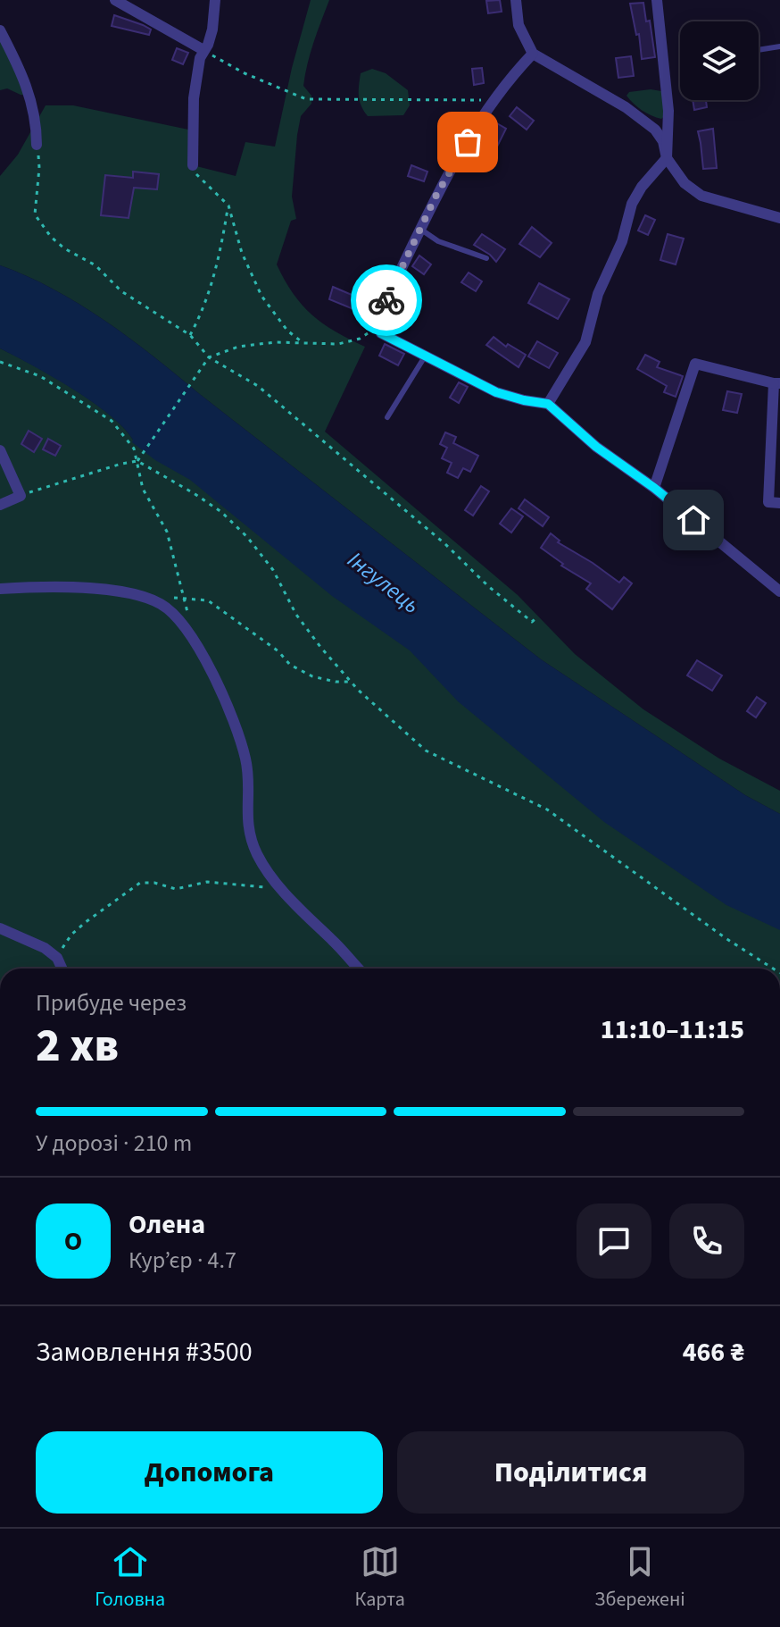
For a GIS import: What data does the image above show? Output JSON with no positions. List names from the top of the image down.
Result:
{
  "water": ["Інгулець"],
  "page": {
    "heading": ["2 хв", "Прибуде через", "11:10–11:15"],
    "panel": [
      "Олена",
      "Кур’єр · 4.7",
      "Замовлення #3500",
      "466 ₴"
    ],
    "bar": "У дорозі · 210 m",
    "round": "О",
    "buttons": ["Допомога", "Поділитися"],
    "tabs": ["Головна", "Карта", "Збережені"]
  }
}
